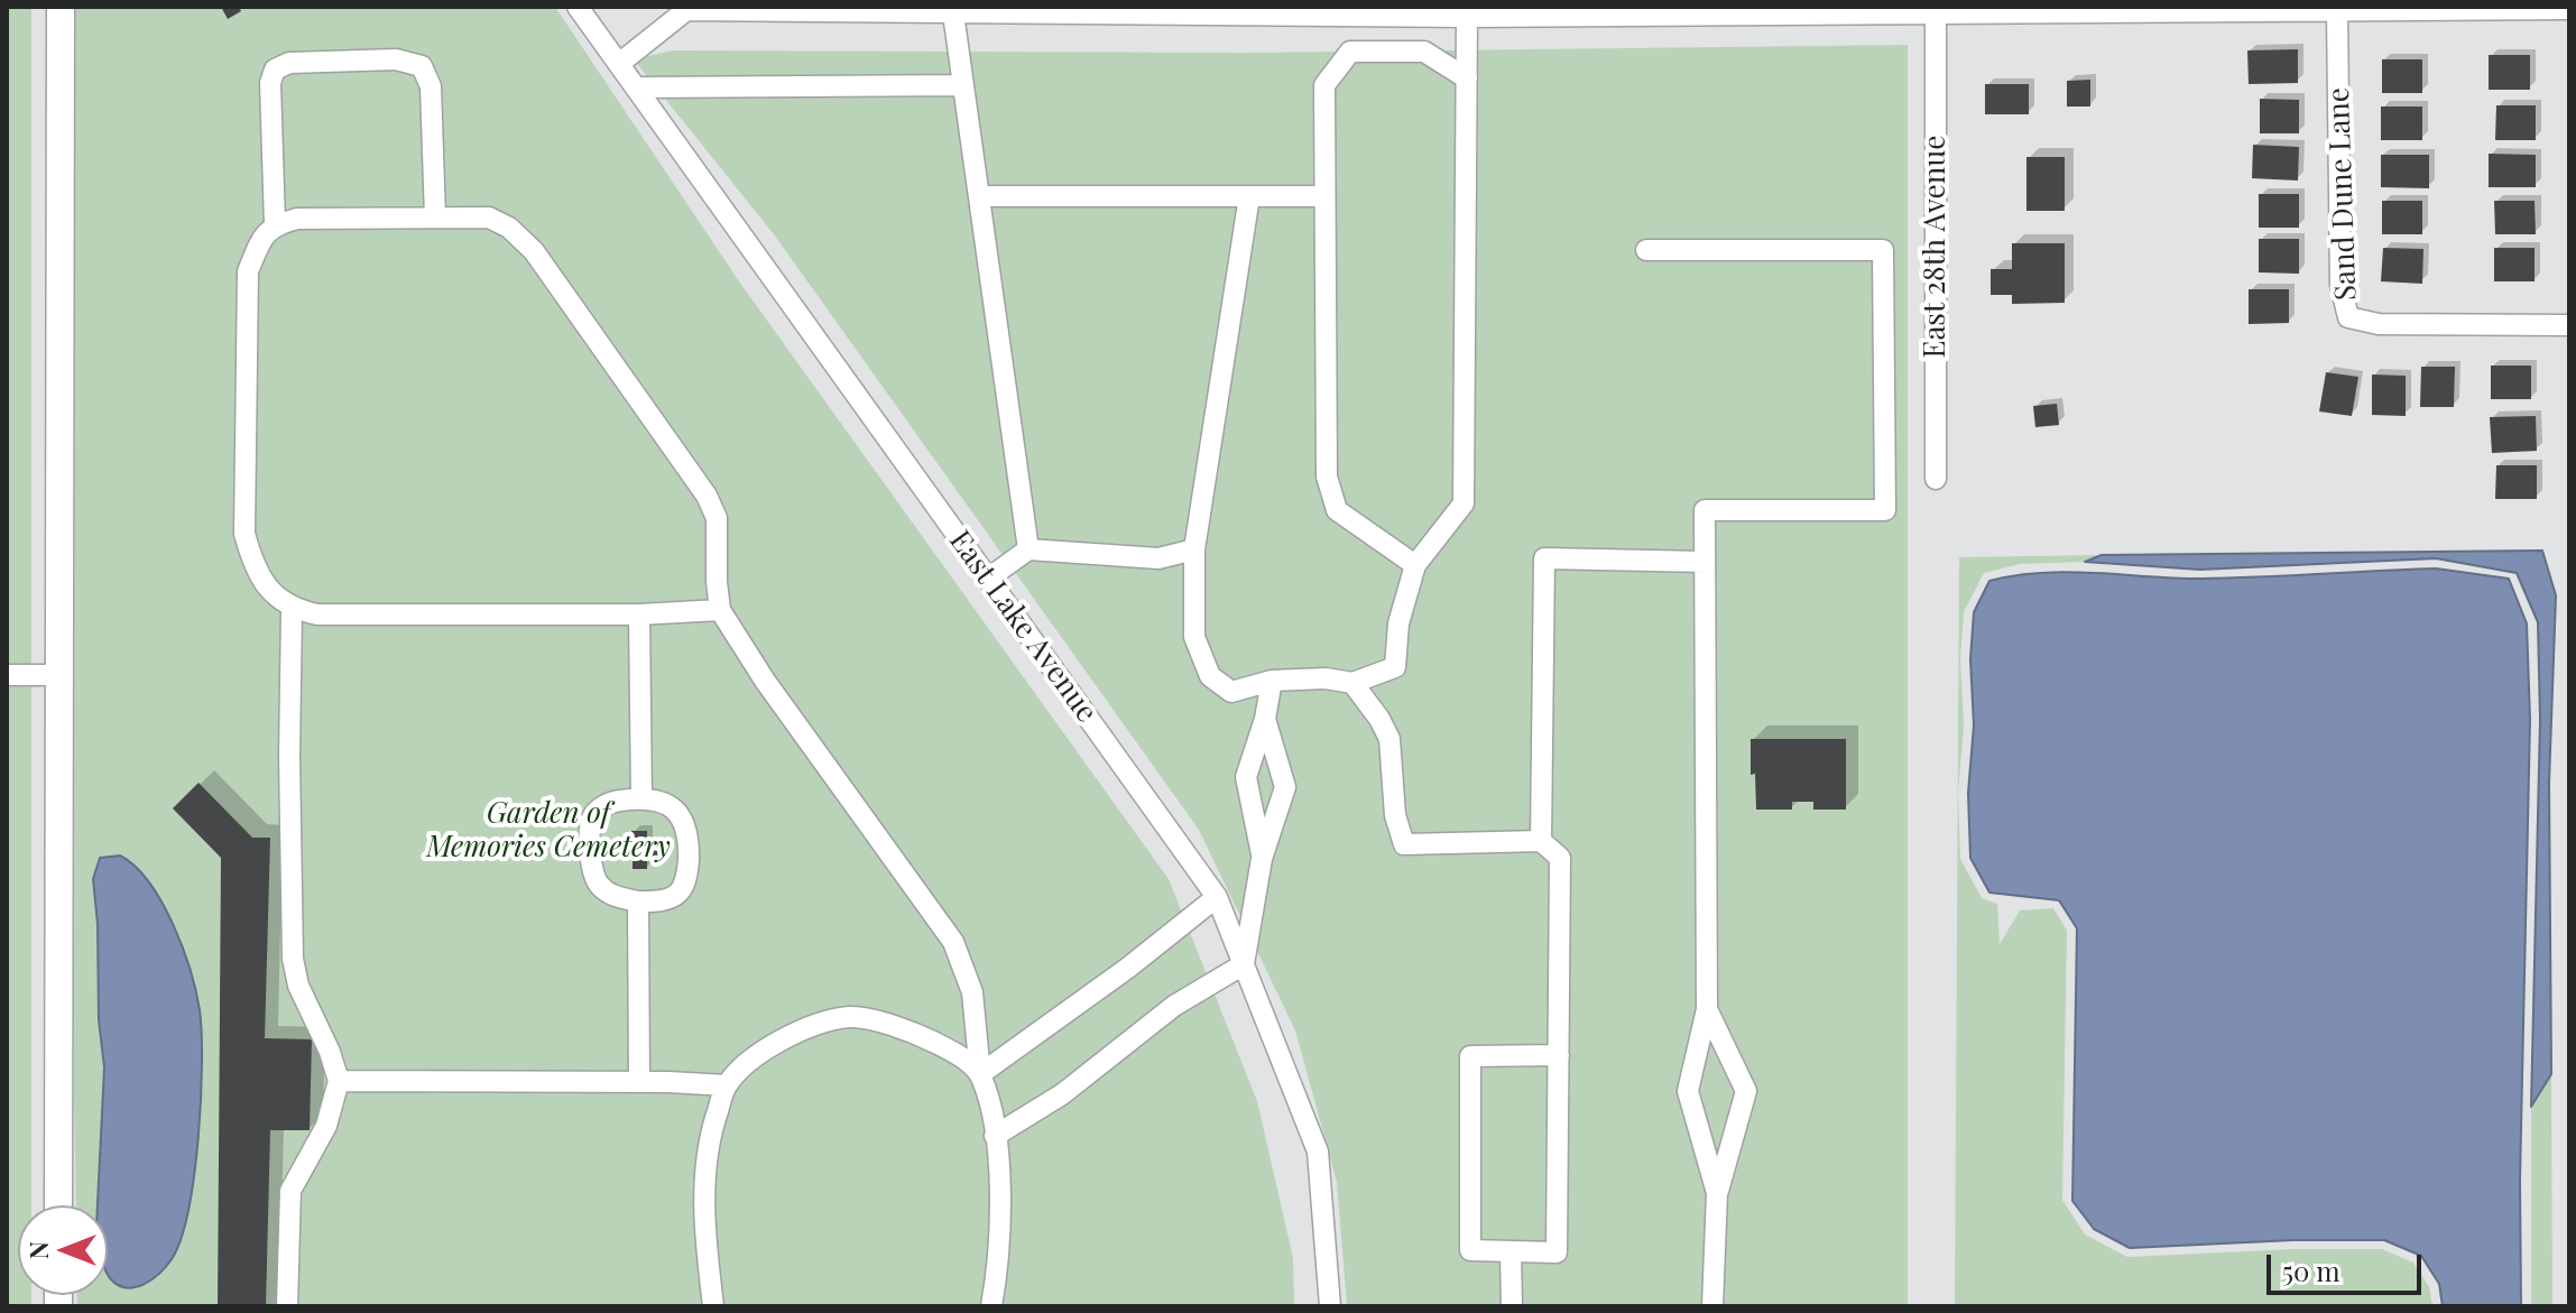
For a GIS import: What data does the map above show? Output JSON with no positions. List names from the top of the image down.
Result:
{
  "streets": {
    "street": ["Sand Dune Lane", "East 28th Avenue", "East Lake Avenue"]
  },
  "parks": ["Garden of Memories Cemetery"],
  "scale_bar": "50 m",
  "north": "left"
}
